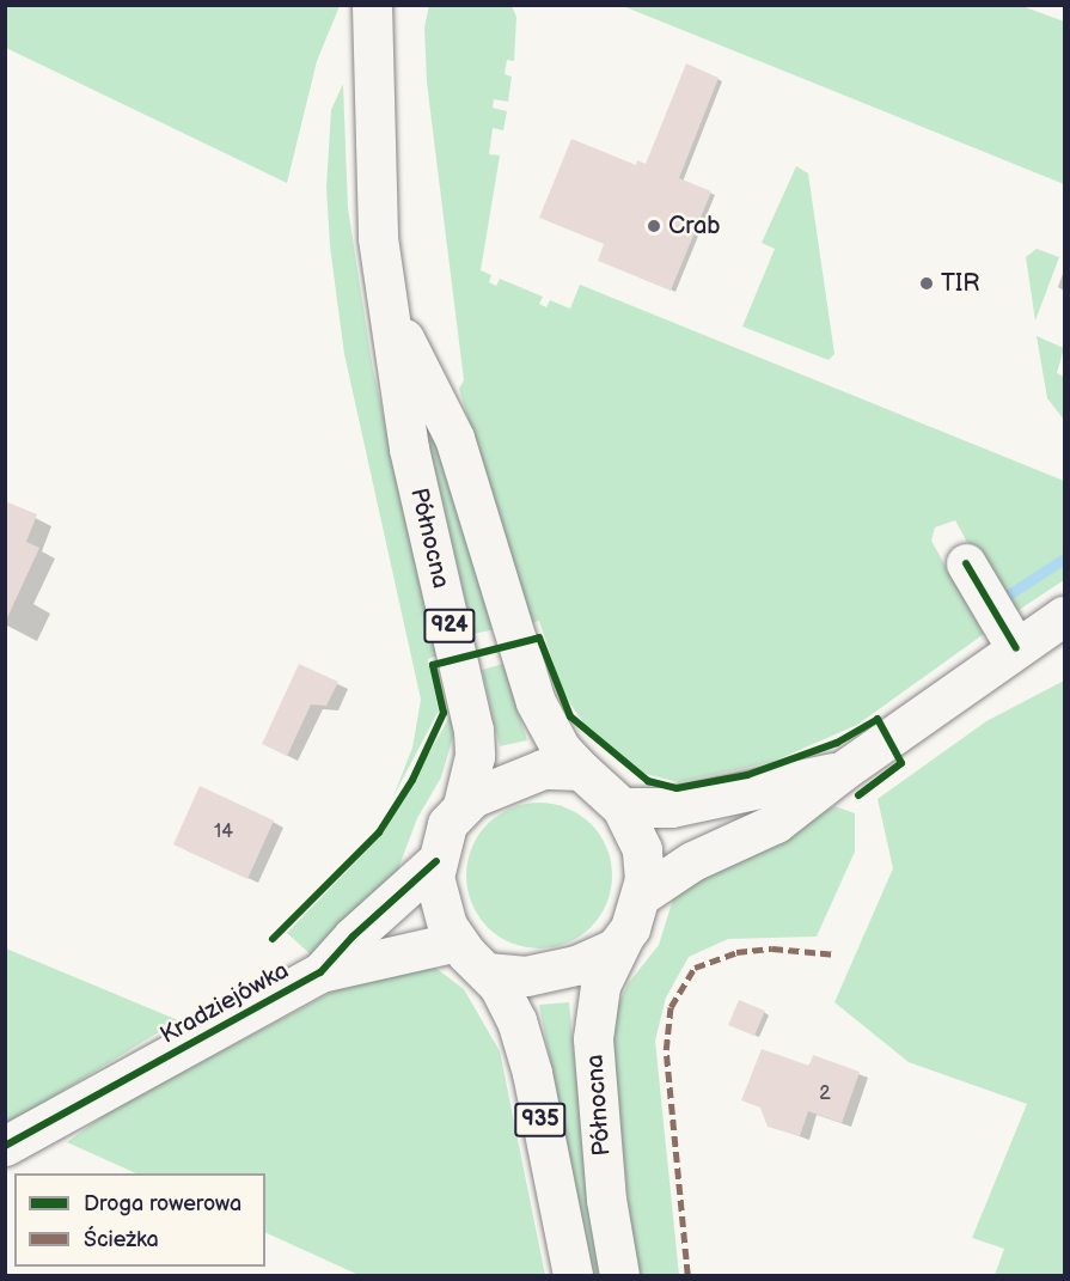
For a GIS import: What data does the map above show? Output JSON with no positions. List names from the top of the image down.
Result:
{
  "streets": {
    "main road": [
      "Północna",
      "924",
      "Kradziejówka",
      "935"
    ]
  },
  "crossings": [
    ["Północna", "924"],
    ["Północna", "Kradziejówka"],
    ["Północna", "935"],
    ["924", "Kradziejówka"],
    ["924", "935"],
    ["Kradziejówka", "935"]
  ],
  "places": ["Crab", "TIR"],
  "house_numbers": ["14", "2"],
  "legend": ["Droga rowerowa", "Ścieżka"]
}
